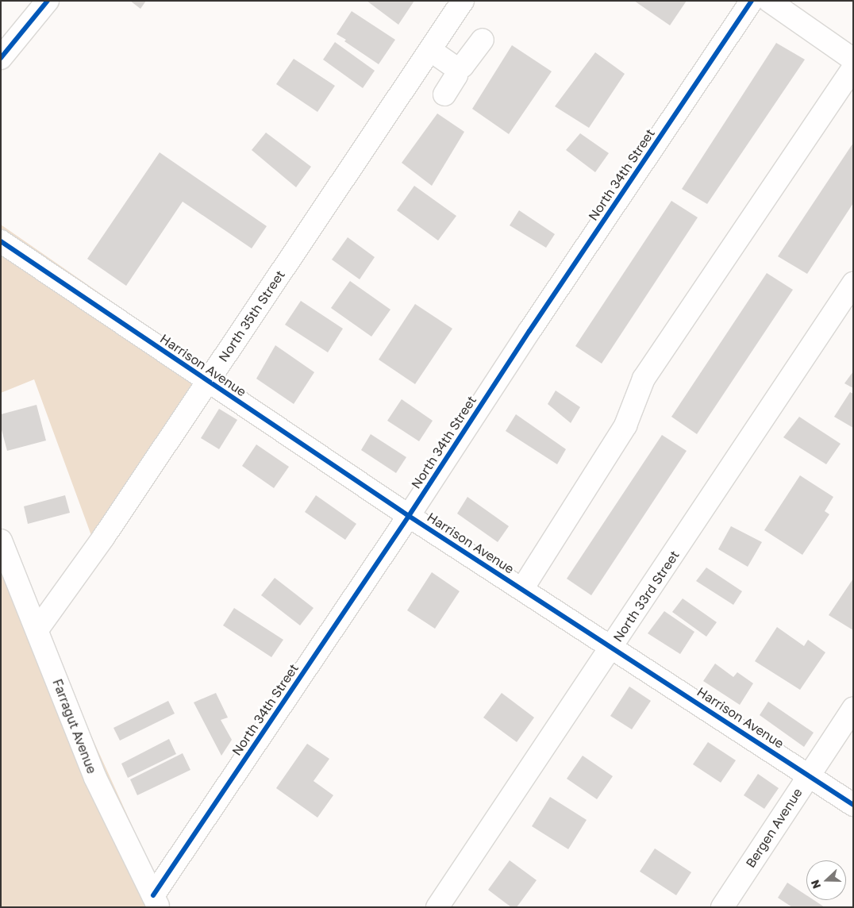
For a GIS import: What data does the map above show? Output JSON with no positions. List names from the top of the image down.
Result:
{
  "streets": {
    "street": [
      "North 34th Street",
      "North 35th Street",
      "Harrison Avenue",
      "North 33rd Street",
      "Farragut Avenue",
      "Bergen Avenue"
    ]
  },
  "crossings": [
    ["North 34th Street", "Harrison Avenue"],
    ["North 34th Street", "Farragut Avenue"],
    ["North 35th Street", "Harrison Avenue"],
    ["North 35th Street", "Farragut Avenue"],
    ["Harrison Avenue", "North 33rd Street"],
    ["Harrison Avenue", "Bergen Avenue"]
  ],
  "north": "left"
}
